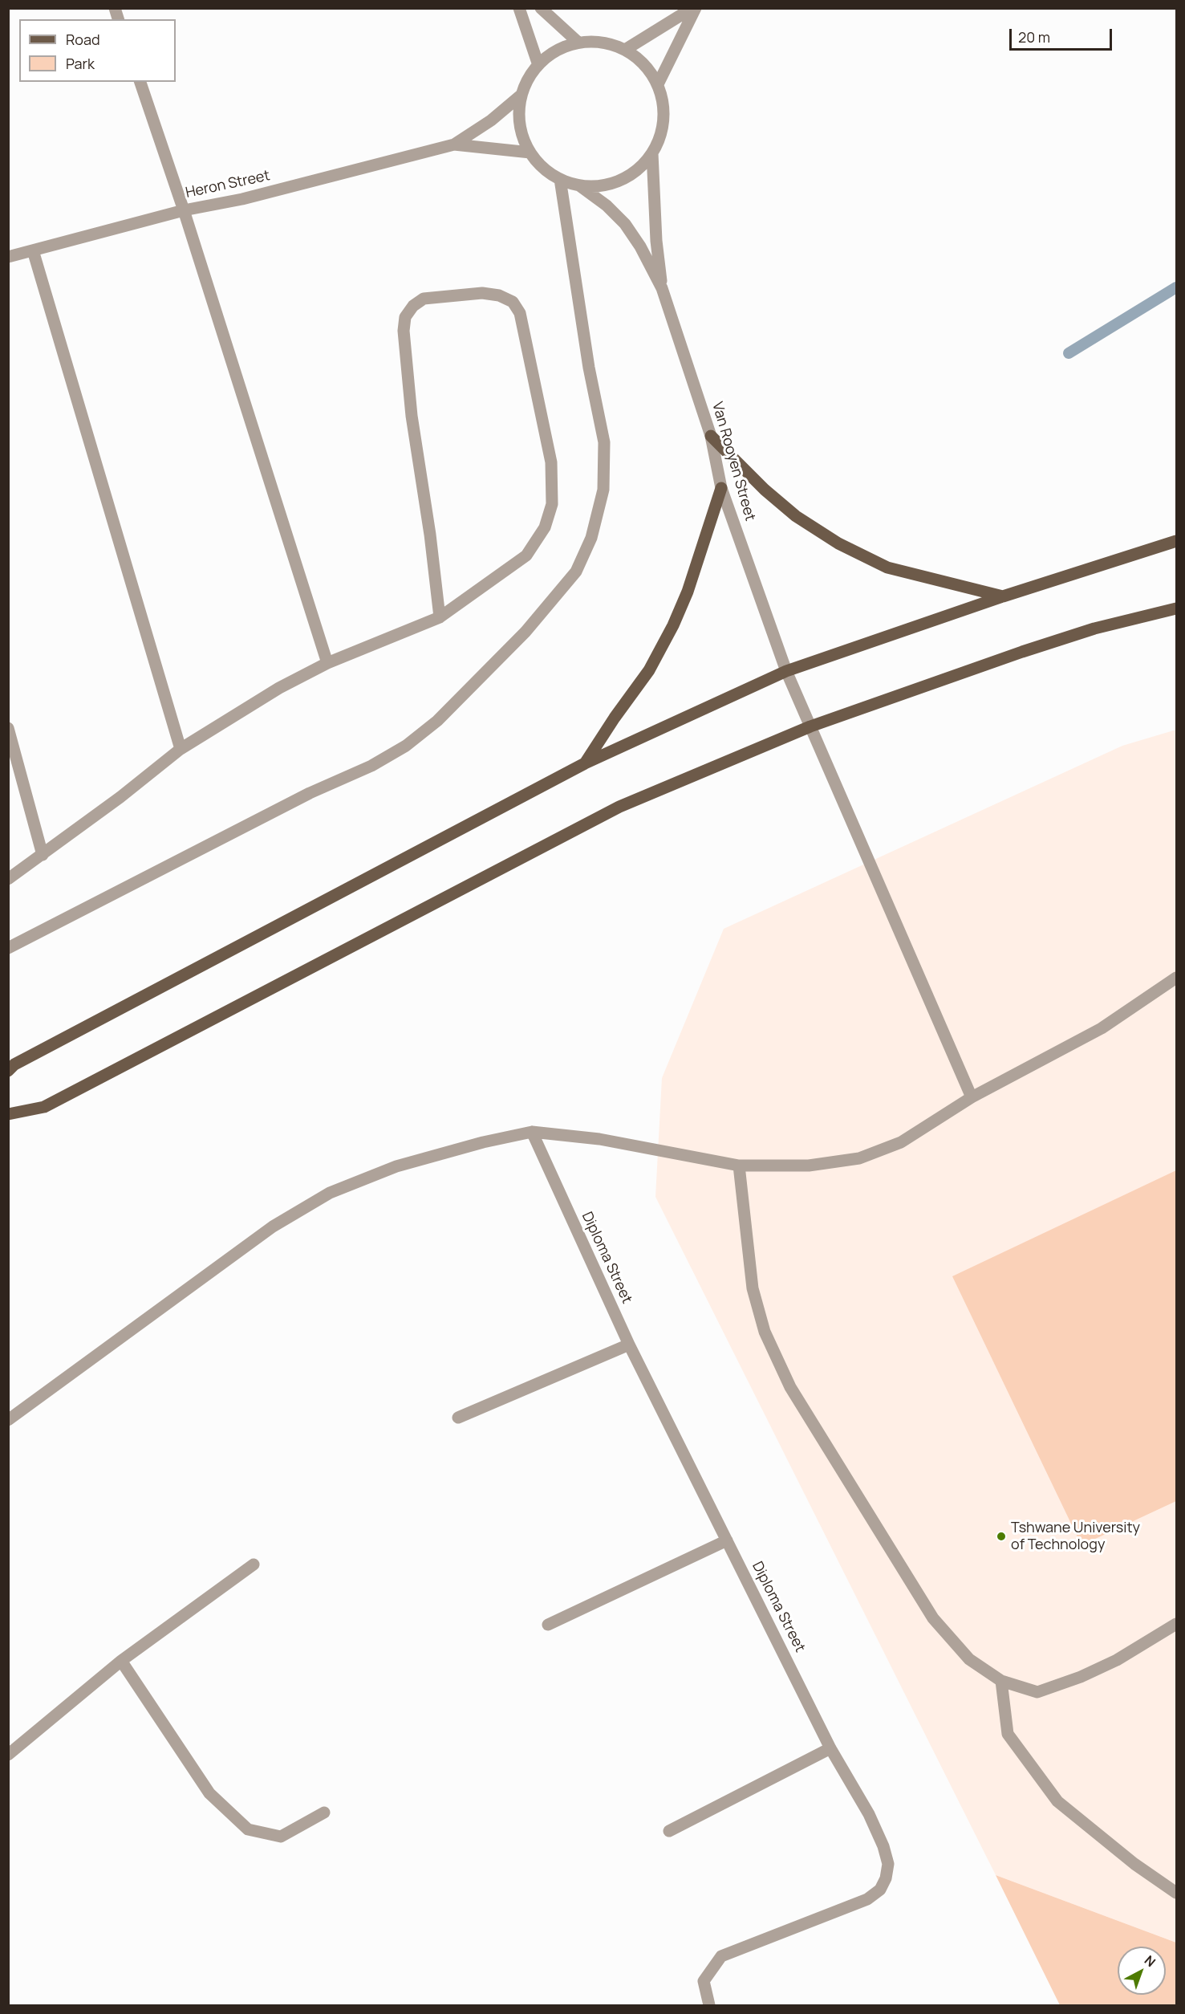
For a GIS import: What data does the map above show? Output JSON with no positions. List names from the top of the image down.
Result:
{
  "streets": {
    "street": ["Heron Street", "Van Rooyen Street", "Diploma Street"]
  },
  "crossings": [
    ["Heron Street", "Van Rooyen Street"]
  ],
  "places": ["Tshwane University of Technology"],
  "legend": ["Road", "Park"],
  "scale_bar": "20 m",
  "north": "top right"
}
